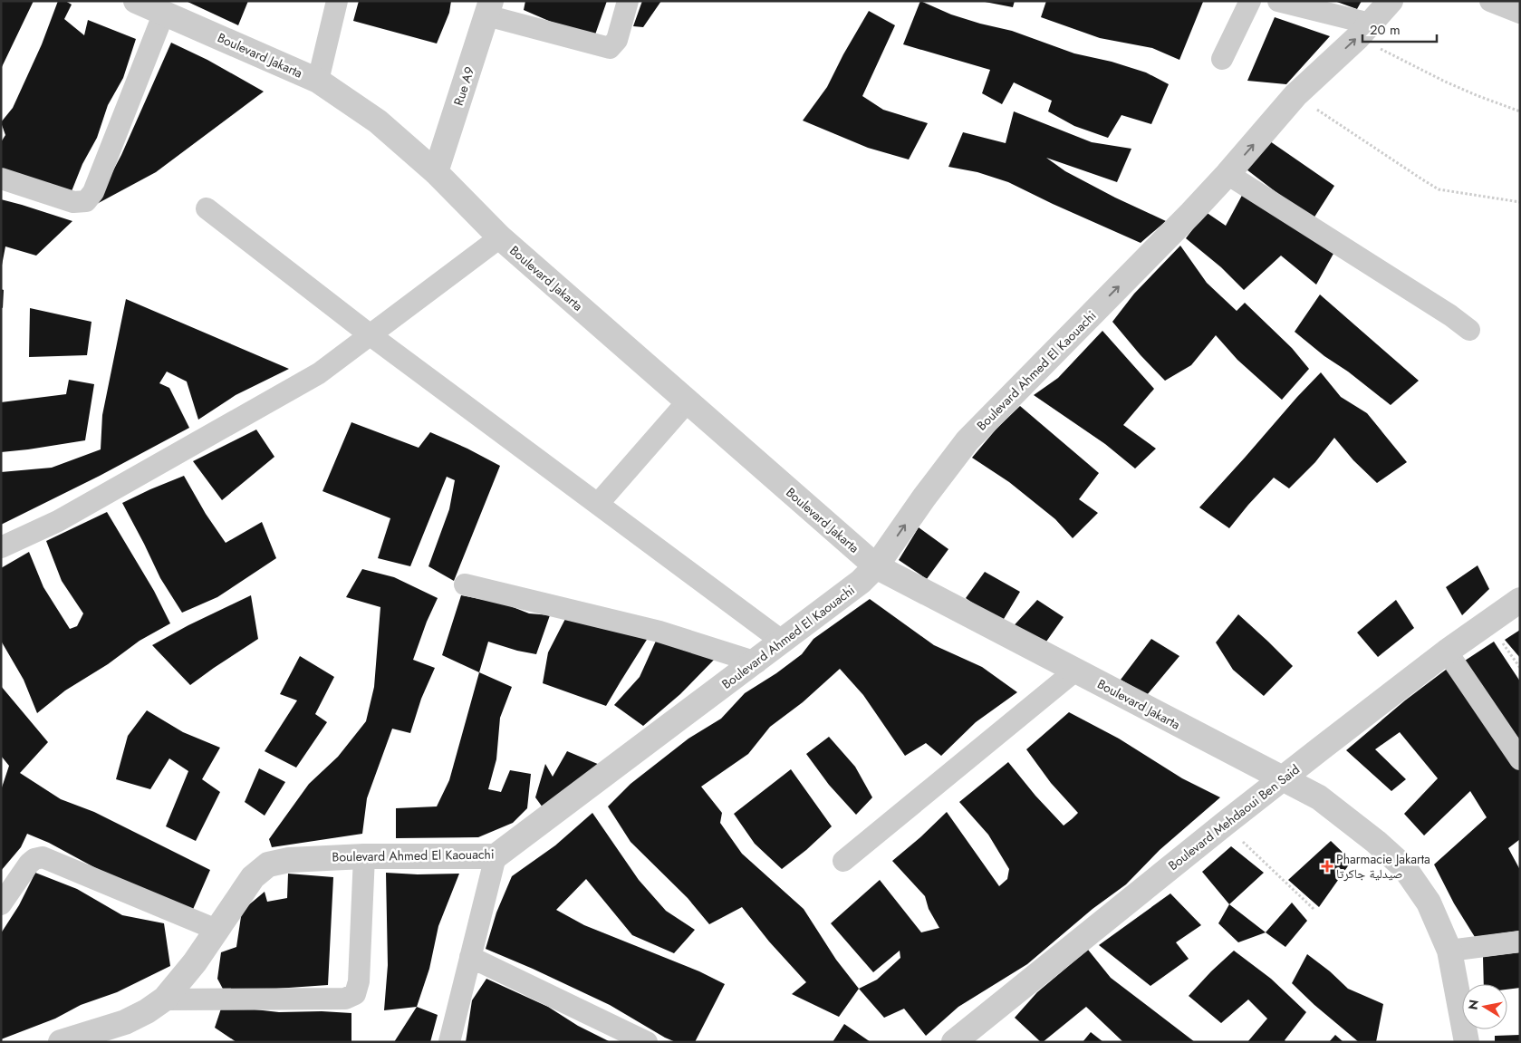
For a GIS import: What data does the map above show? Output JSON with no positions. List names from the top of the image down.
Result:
{
  "streets": {
    "street": [
      "Boulevard Jakarta",
      "Rue A9",
      "Boulevard Ahmed El Kaouachi",
      "Boulevard Mehdaoui Ben Said"
    ]
  },
  "crossings": [
    ["Boulevard Jakarta", "Rue A9"],
    ["Boulevard Jakarta", "Boulevard Ahmed El Kaouachi"],
    ["Boulevard Jakarta", "Boulevard Mehdaoui Ben Said"]
  ],
  "one_way": ["Boulevard Ahmed El Kaouachi"],
  "places": {
    "health": ["Pharmacie Jakarta صيدلية جاكرتا"]
  },
  "scale_bar": "20 m",
  "north": "left"
}
